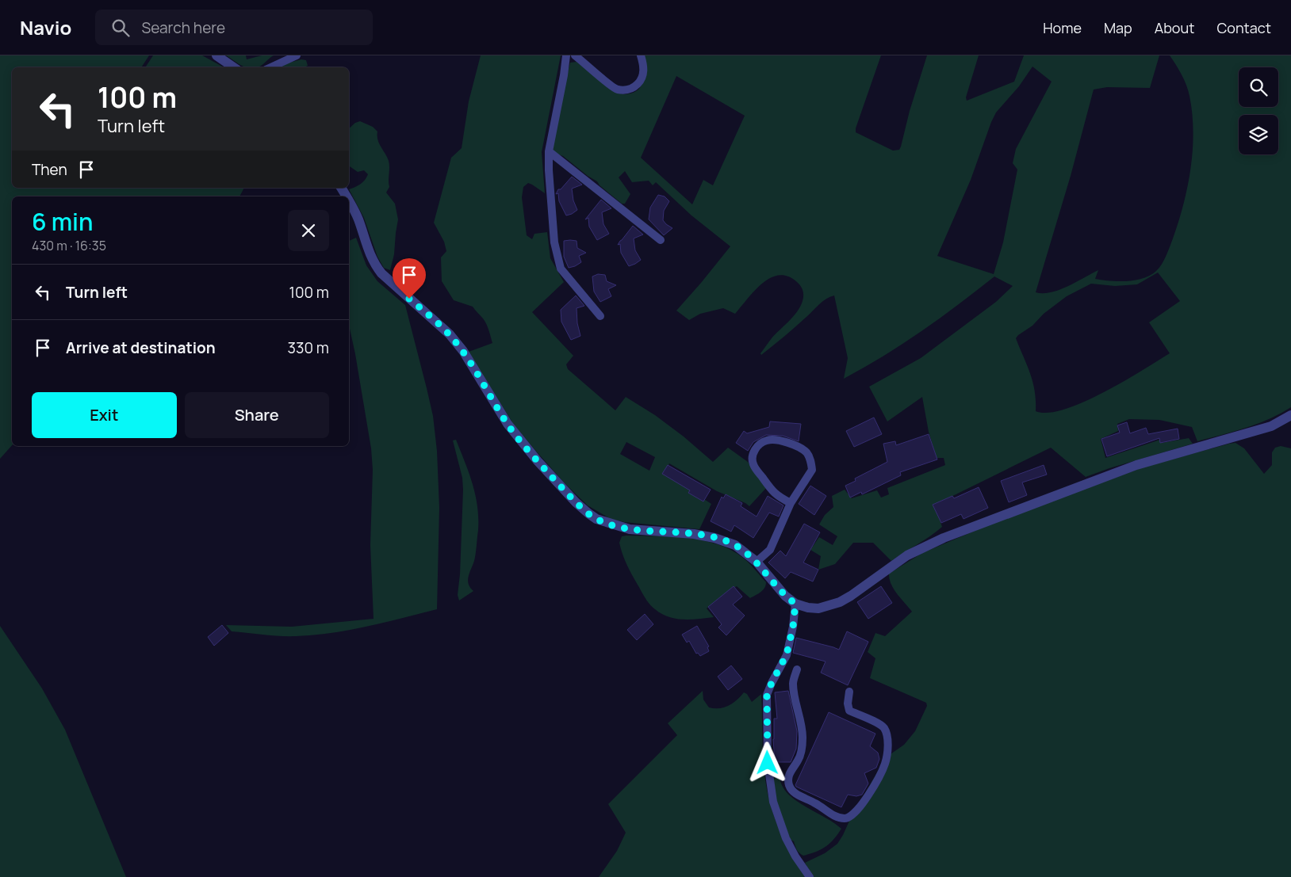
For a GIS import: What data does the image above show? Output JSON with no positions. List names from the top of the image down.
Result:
{
  "page": {
    "header": "Navio",
    "search": "Search here",
    "nav": [
      "Home",
      "Map",
      "About",
      "Contact"
    ],
    "turn": ["100 m", "Turn left"],
    "then": "Then",
    "heading": ["6 min", "430 m · 16:35"],
    "list": [
      {
        "name": "Turn left",
        "value": "100 m"
      },
      {
        "name": "Arrive at destination",
        "value": "330 m"
      }
    ],
    "buttons": ["Exit", "Share"]
  }
}
